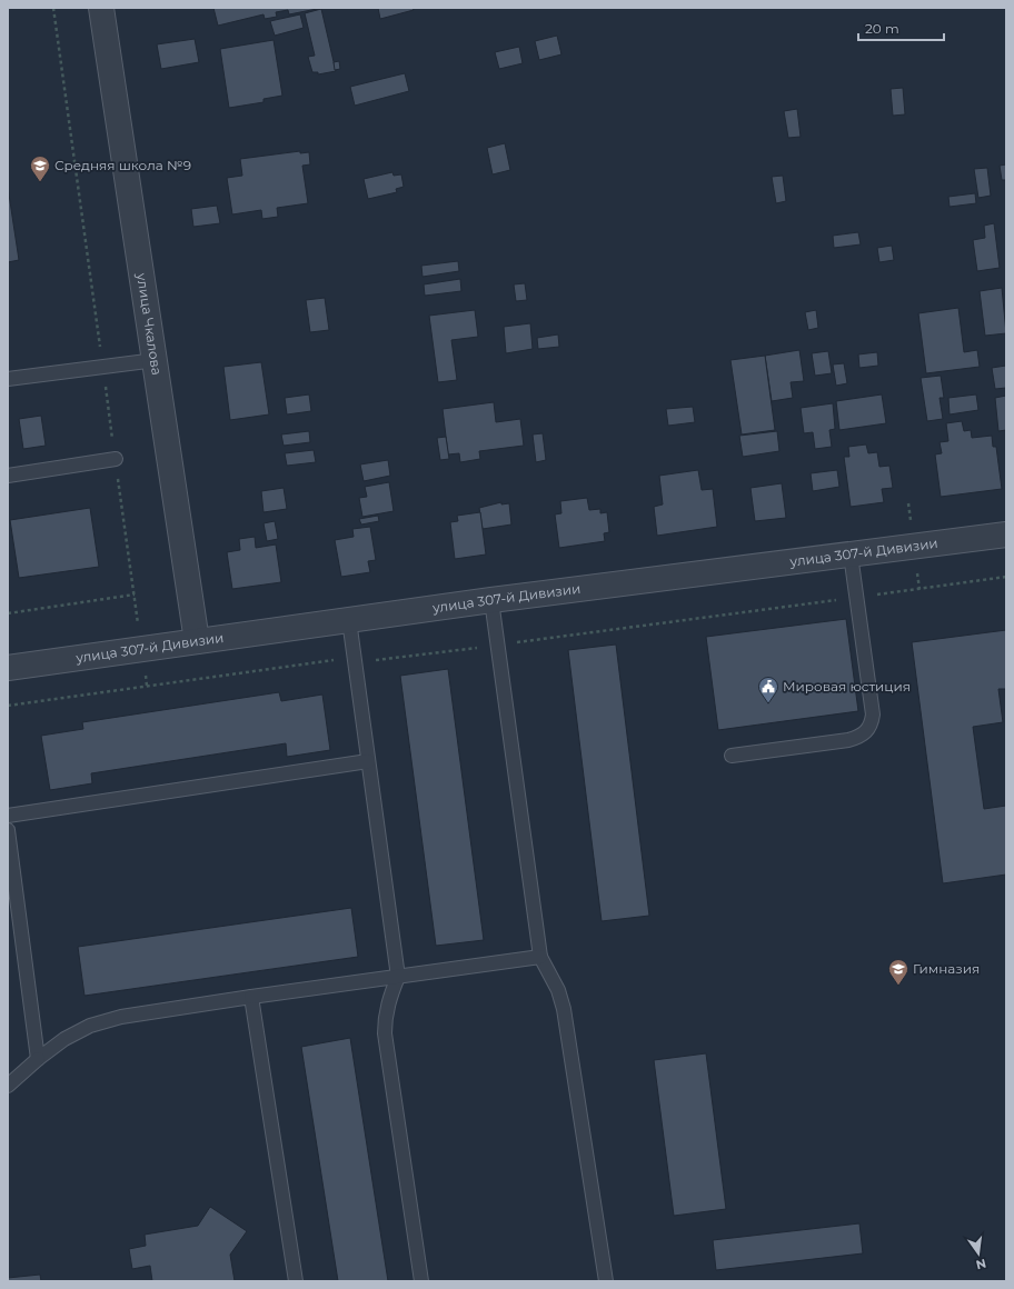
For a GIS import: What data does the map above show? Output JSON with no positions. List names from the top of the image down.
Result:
{
  "streets": {
    "street": ["улица Чкалова", "улица 307-й Дивизии"]
  },
  "crossings": [
    ["улица Чкалова", "улица 307-й Дивизии"]
  ],
  "places": {
    "school or university": ["Средняя школа №9", "Гимназия"],
    "public building": ["Мировая юстиция"]
  },
  "scale_bar": "20 m",
  "north": "bottom"
}
